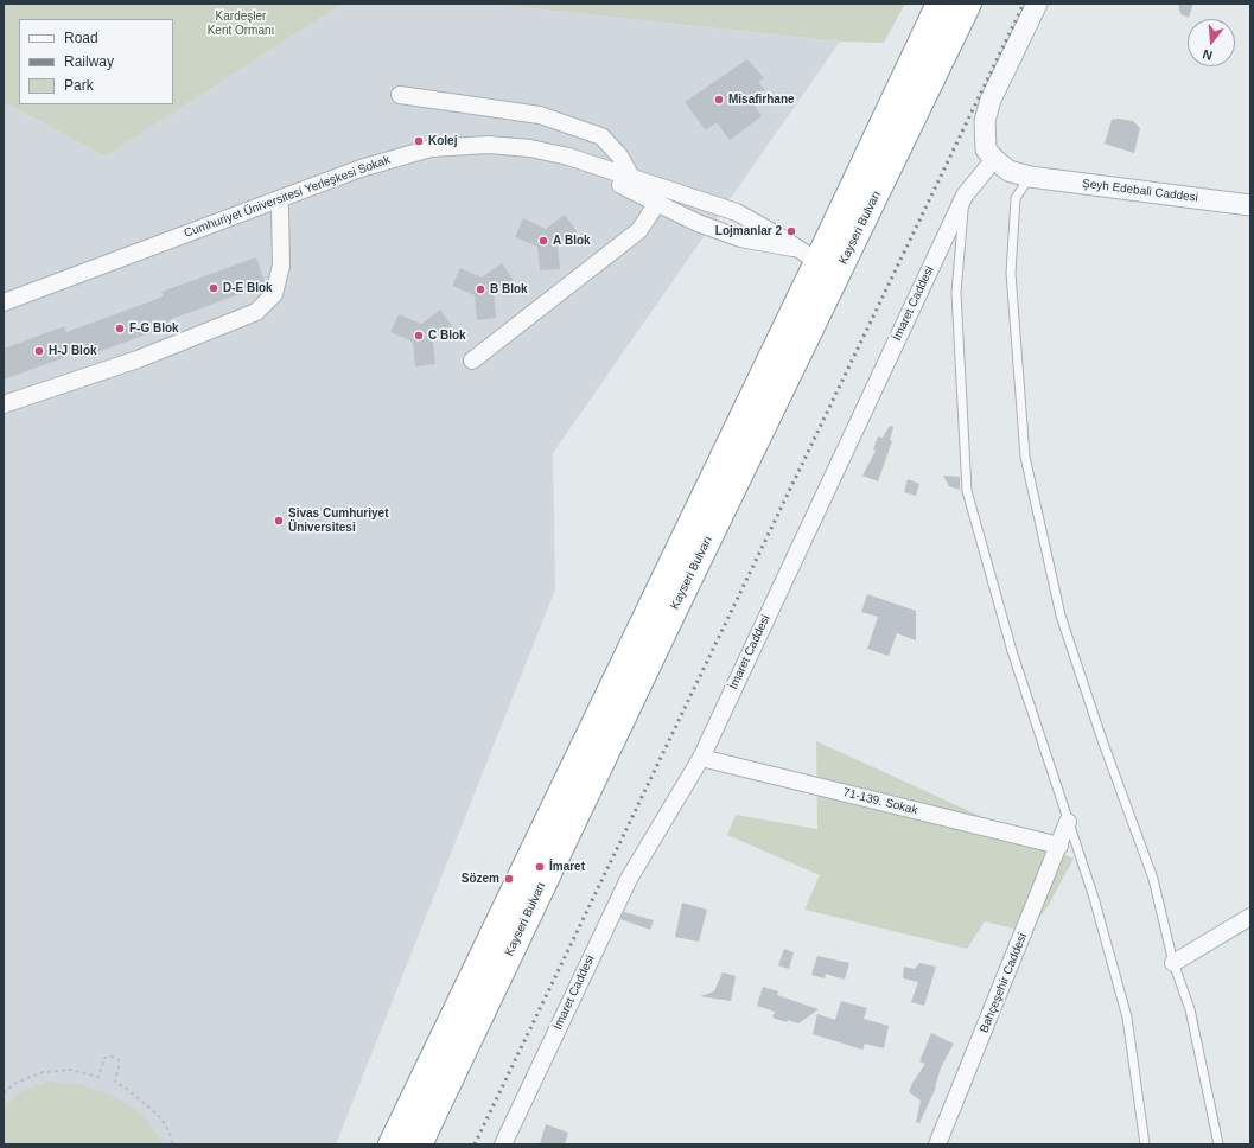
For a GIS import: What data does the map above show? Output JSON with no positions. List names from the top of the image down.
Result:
{
  "streets": {
    "highway": ["Kayseri Bulvarı"],
    "street": [
      "Şeyh Edebali Caddesi",
      "Cumhuriyet Üniversitesi Yerleşkesi Sokak",
      "İmaret Caddesi",
      "71-139. Sokak",
      "Bahçeşehir Caddesi"
    ]
  },
  "crossings": [
    ["Şeyh Edebali Caddesi", "İmaret Caddesi"],
    ["İmaret Caddesi", "71-139. Sokak"],
    ["71-139. Sokak", "Bahçeşehir Caddesi"]
  ],
  "parks": ["Kardeşler Kent Ormanı"],
  "places": [
    "Misafirhane",
    "Kolej",
    "Lojmanlar 2",
    "A Blok",
    "D-E Blok",
    "B Blok",
    "F-G Blok",
    "C Blok",
    "H-J Blok",
    "Sivas Cumhuriyet Üniversitesi",
    "İmaret",
    "Sözem"
  ],
  "legend": ["Road", "Railway", "Park"],
  "north": "bottom"
}
